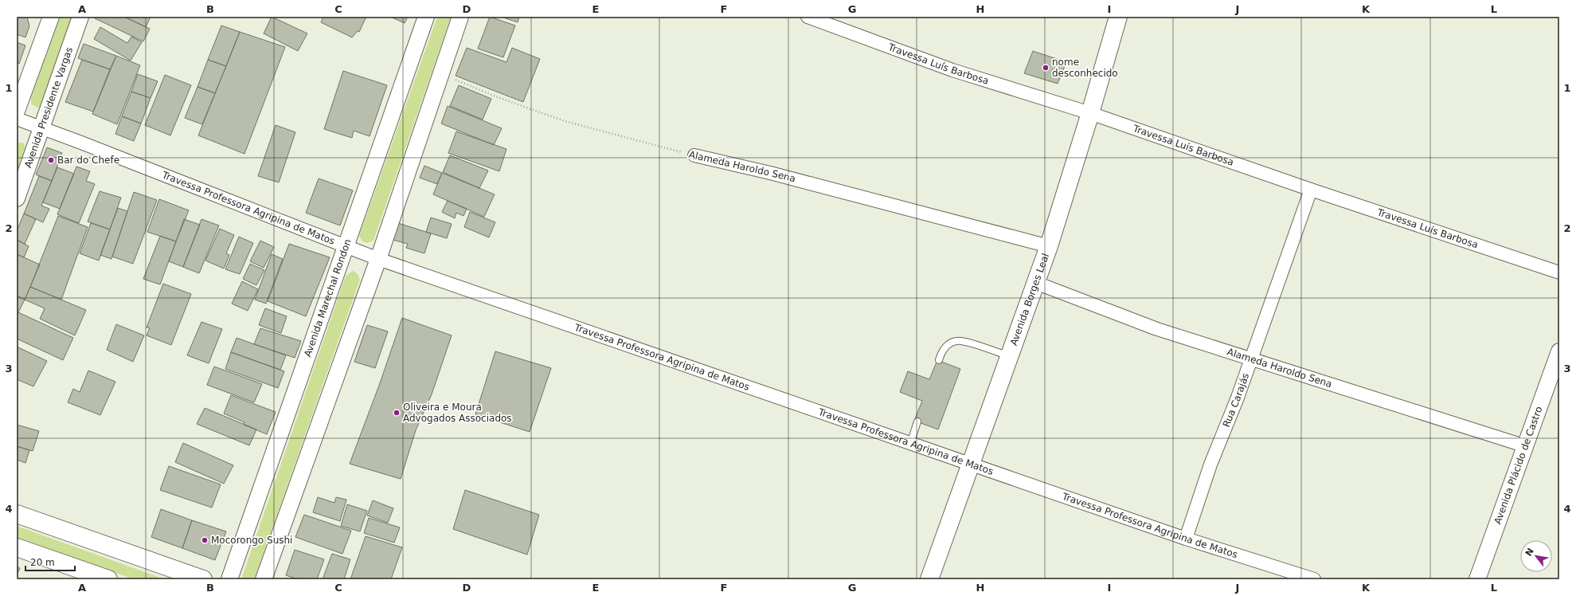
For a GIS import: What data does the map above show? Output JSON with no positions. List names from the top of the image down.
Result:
{
  "streets": {
    "main road": ["Avenida Borges Leal"],
    "street": [
      "Travessa Luís Barbosa",
      "Avenida Presidente Vargas",
      "Alameda Haroldo Sena",
      "Travessa Professora Agripina de Matos",
      "Avenida Marechal Rondon",
      "Rua Carajás",
      "Avenida Plácido de Castro"
    ]
  },
  "crossings": [
    ["Travessa Luís Barbosa", "Avenida Borges Leal"],
    ["Travessa Luís Barbosa", "Rua Carajás"],
    ["Avenida Presidente Vargas", "Travessa Professora Agripina de Matos"],
    ["Alameda Haroldo Sena", "Avenida Borges Leal"],
    ["Alameda Haroldo Sena", "Rua Carajás"],
    ["Alameda Haroldo Sena", "Avenida Plácido de Castro"],
    ["Travessa Professora Agripina de Matos", "Avenida Marechal Rondon"],
    ["Travessa Professora Agripina de Matos", "Avenida Borges Leal"],
    ["Travessa Professora Agripina de Matos", "Rua Carajás"]
  ],
  "places": [
    "nome desconhecido",
    "Bar do Chefe",
    "Oliveira e Moura Advogados Associados",
    "Mocorongo Sushi"
  ],
  "scale_bar": "20 m",
  "north": "top left",
  "grid": {
    "columns": [
      "A",
      "B",
      "C",
      "D",
      "E",
      "F",
      "G",
      "H",
      "I",
      "J",
      "K",
      "L"
    ],
    "rows": [
      "1",
      "2",
      "3",
      "4"
    ]
  }
}
